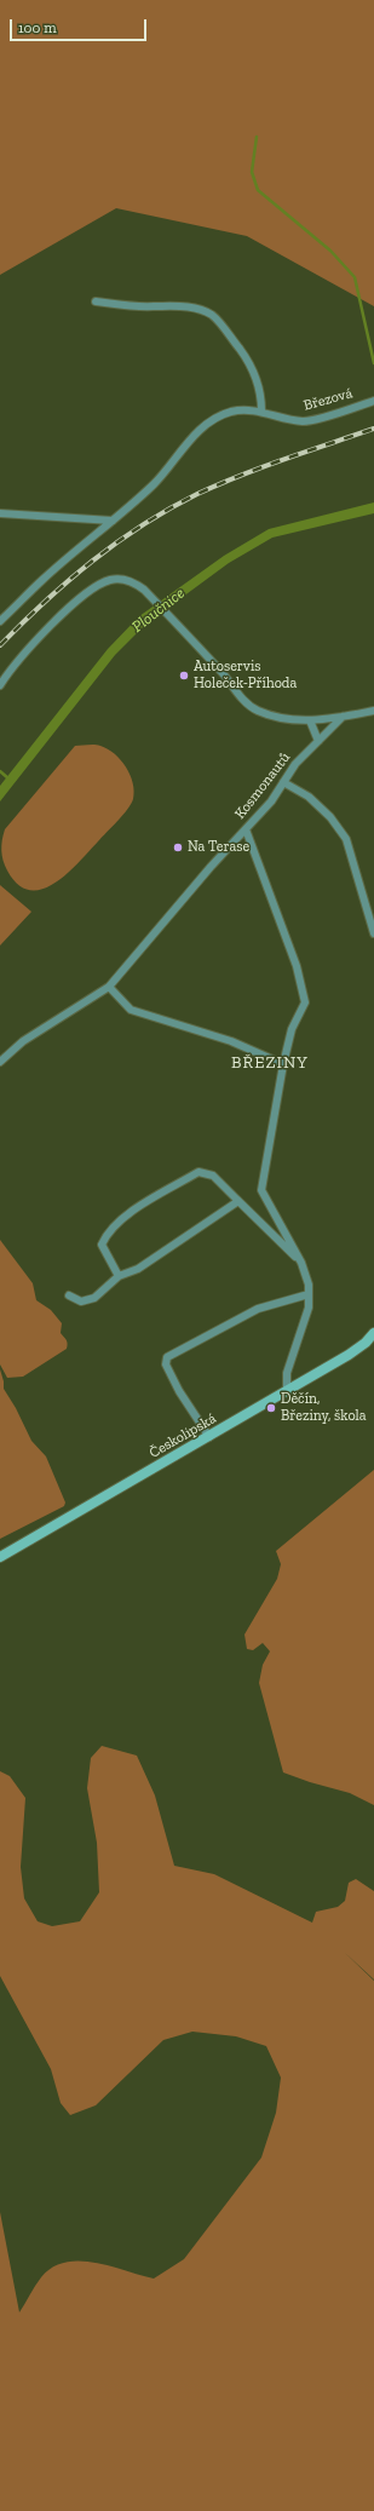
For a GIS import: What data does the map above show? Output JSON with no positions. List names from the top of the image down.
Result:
{
  "streets": {
    "main road": ["Českolipská"],
    "street": ["Březová", "Kosmonautů"]
  },
  "districts": ["BŘEZINY"],
  "water": ["Ploučnice"],
  "places": ["Autoservis Holeček-Příhoda", "Na Terase", "Děčín, Březiny, škola"],
  "scale_bar": "100 m"
}
